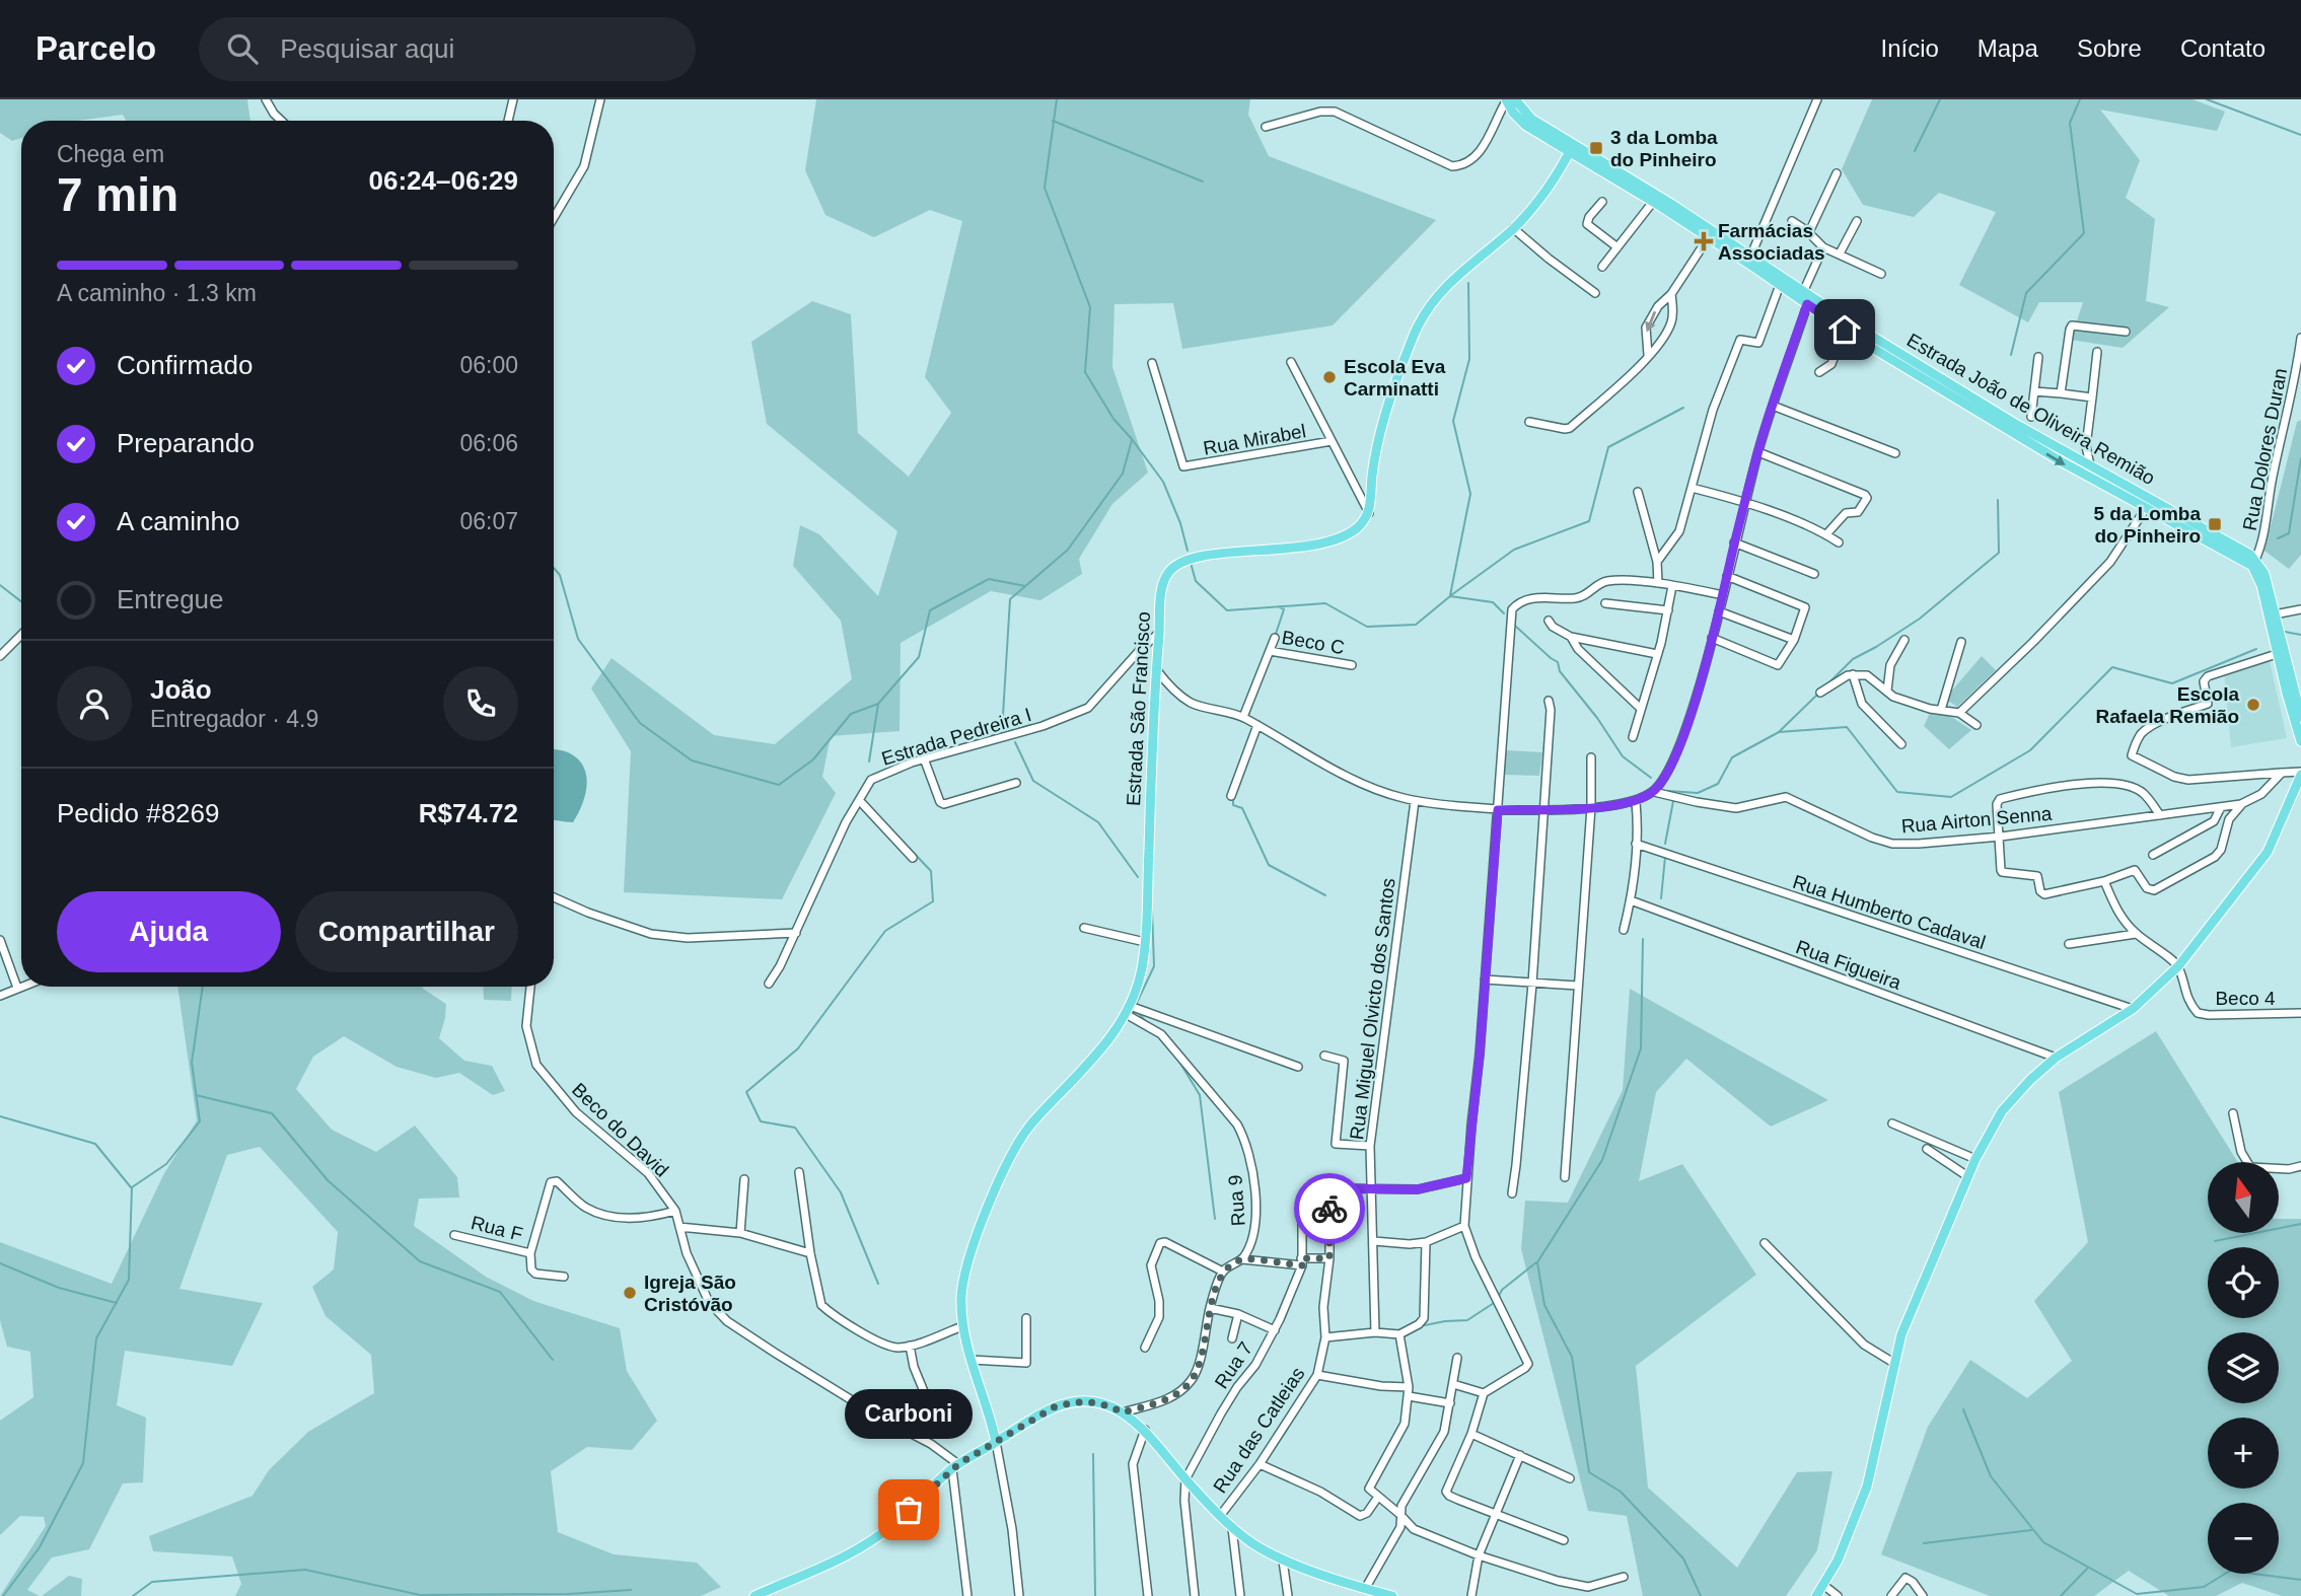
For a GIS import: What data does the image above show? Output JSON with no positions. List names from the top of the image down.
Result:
{
  "streets": {
    "main road": ["Estrada João de Oliveira Remião", "Estrada São Francisco"],
    "street": [
      "Rua Mirabel",
      "Rua Dolores Duran",
      "Beco C",
      "Estrada Pedreira I",
      "Rua Airton Senna",
      "Rua Humberto Cadaval",
      "Rua Figueira",
      "Beco 4",
      "Rua Miguel Olvicto dos Santos",
      "Beco do David",
      "Rua 9",
      "Rua F",
      "Rua 7",
      "Rua das Catleias"
    ]
  },
  "crossings": [
    ["Estrada João de Oliveira Remião", "Rua Dolores Duran"],
    ["Estrada São Francisco", "Estrada Pedreira I"],
    ["Estrada São Francisco", "Rua 9"],
    ["Rua Miguel Olvicto dos Santos", "Rua das Catleias"]
  ],
  "places": {
    "transit": ["3 da Lomba do Pinheiro", "5 da Lomba do Pinheiro"],
    "health": ["Farmácias Associadas"],
    "other": [
      "Escola Eva Carminatti",
      "Escola Rafaela Remião",
      "Igreja São Cristóvão",
      "Carboni"
    ]
  },
  "north": "top",
  "page": {
    "header": "Parcelo",
    "search": "Pesquisar aqui",
    "nav": [
      "Início",
      "Mapa",
      "Sobre",
      "Contato"
    ],
    "heading": ["7 min", "Chega em", "06:24–06:29"],
    "panel": [
      "João",
      "Entregador · 4.9",
      "Pedido #8269",
      "R$74.72"
    ],
    "bar": "A caminho · 1.3 km",
    "list": [
      ["Confirmado", "06:00"],
      ["Preparando", "06:06"],
      ["A caminho", "06:07"],
      "Entregue"
    ],
    "buttons": ["Ajuda", "Compartilhar"],
    "map_buttons": ["+", "−"],
    "bubble": "Carboni"
  }
}
